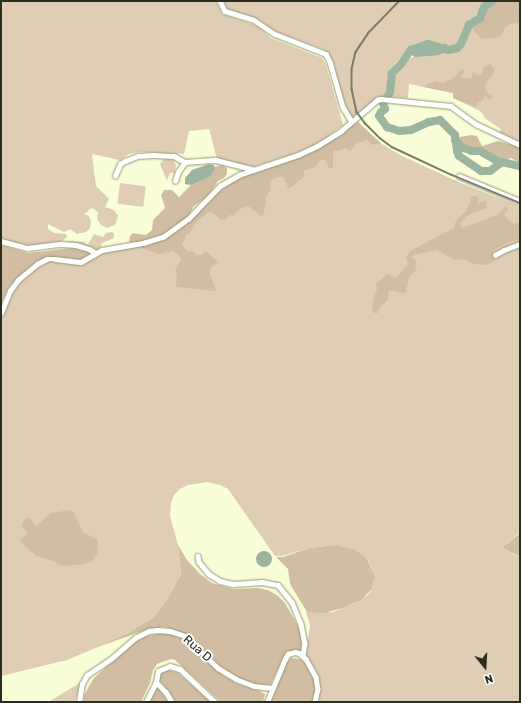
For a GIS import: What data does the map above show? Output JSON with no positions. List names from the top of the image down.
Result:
{
  "streets": {
    "street": ["Rua D"]
  },
  "north": "bottom"
}
